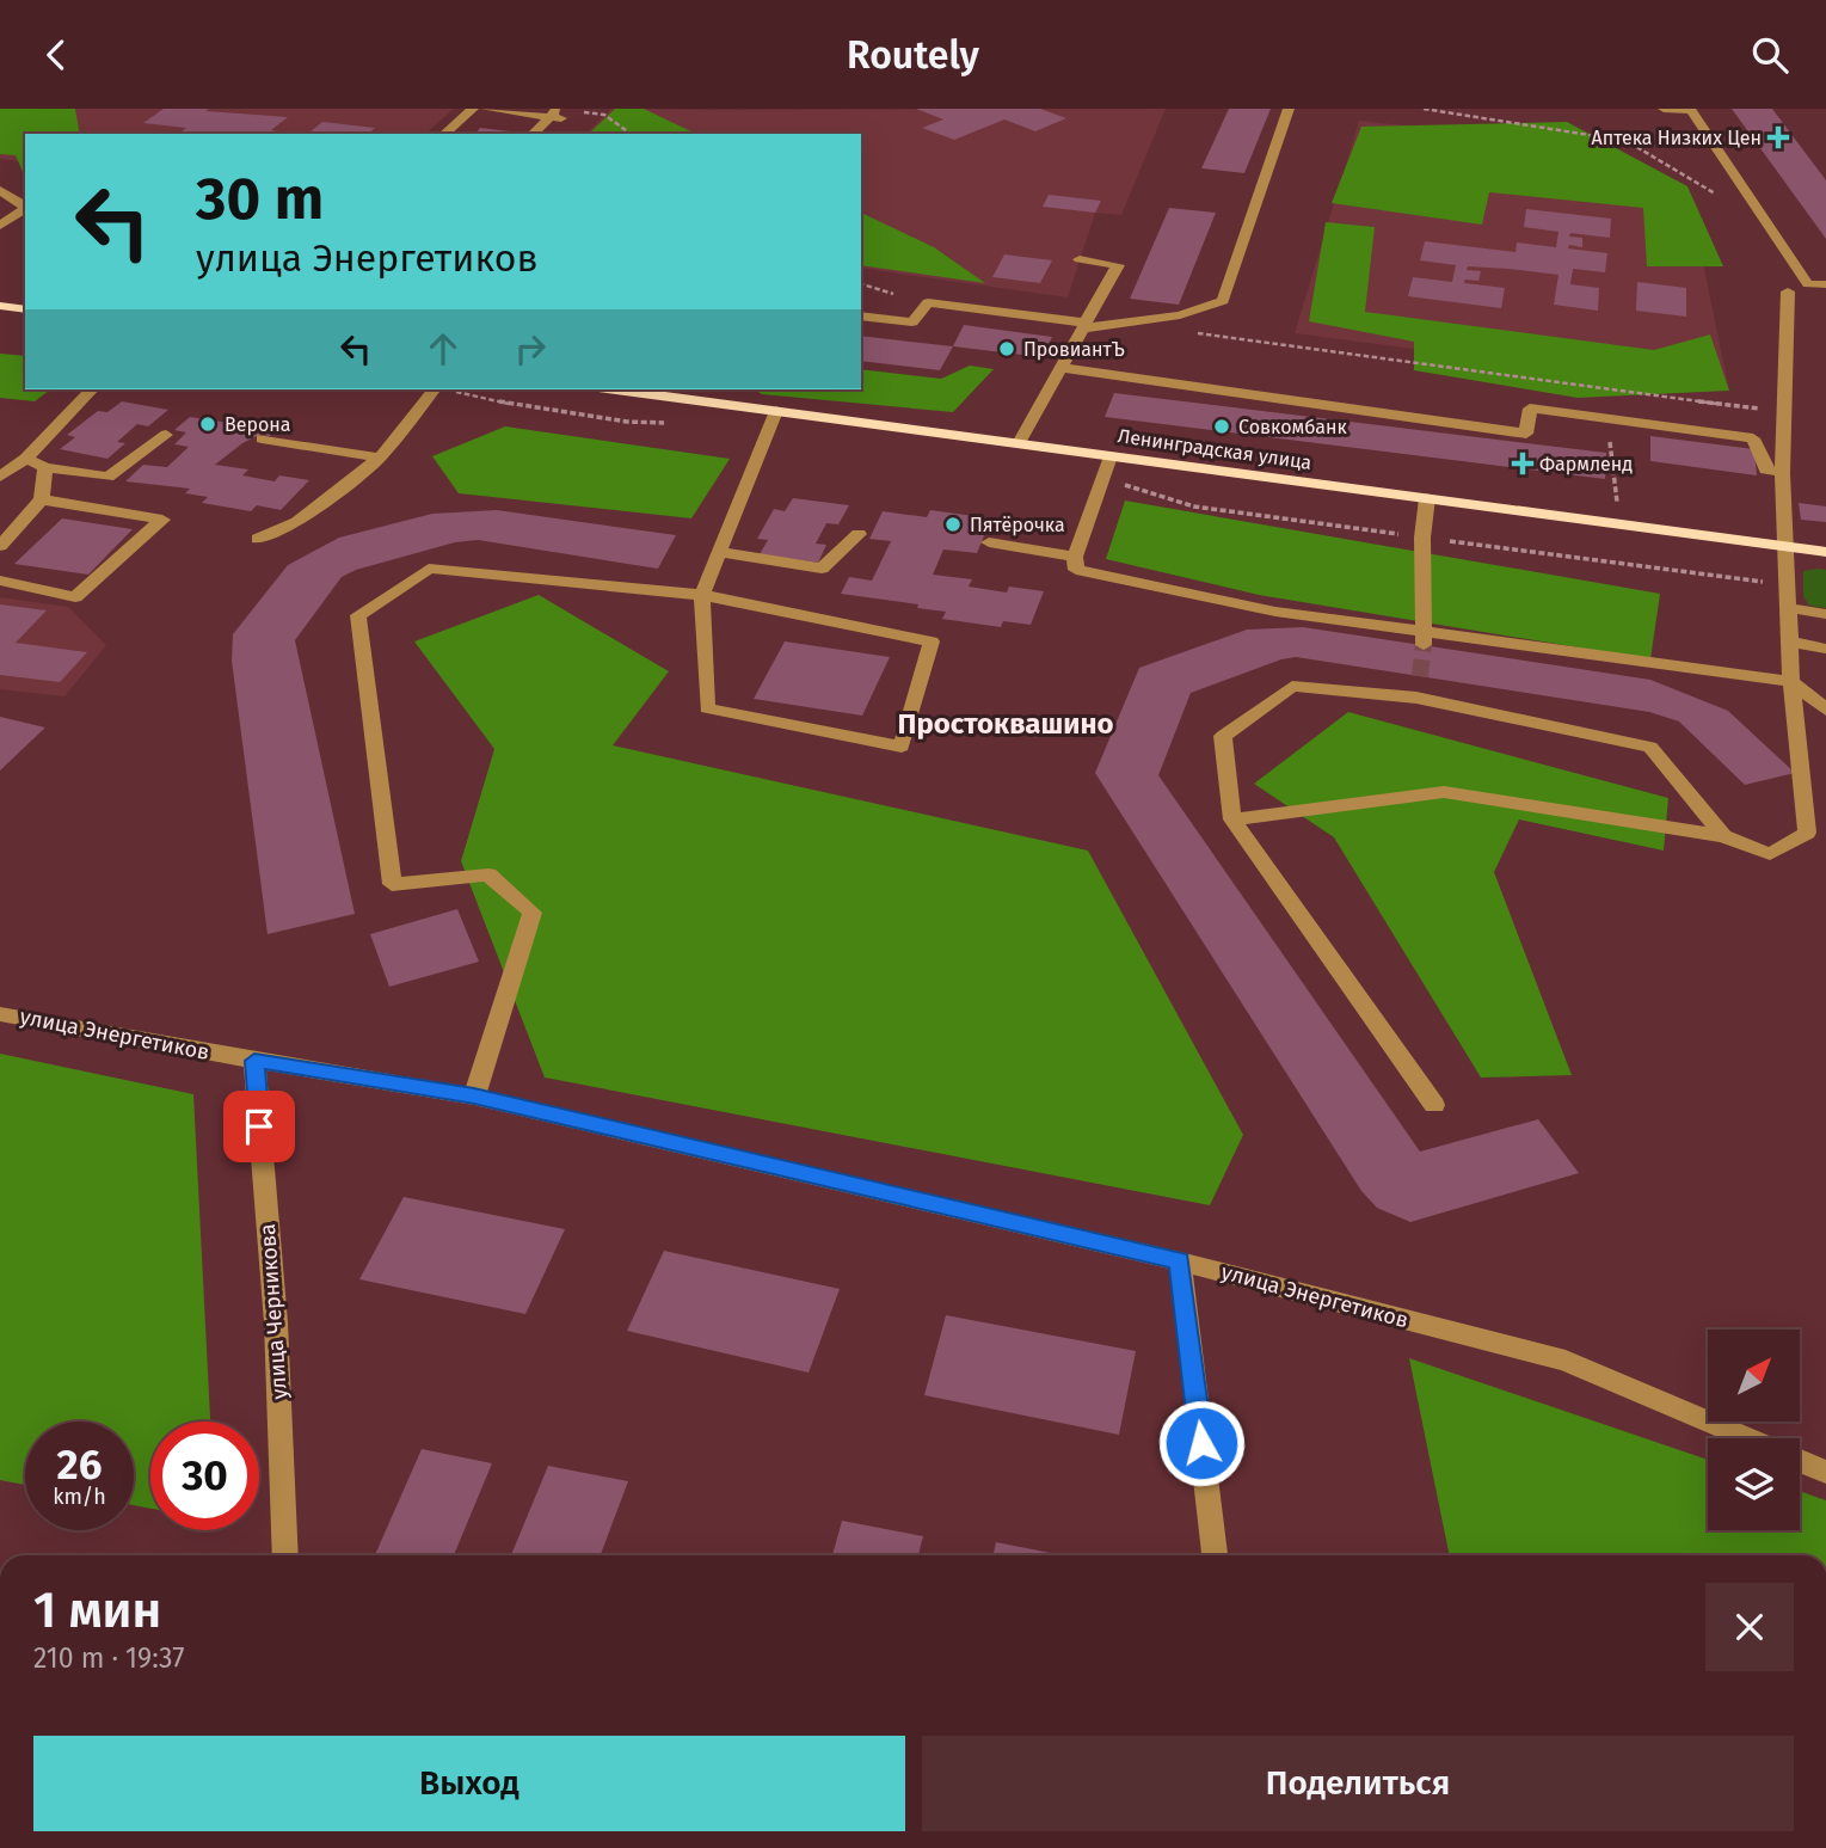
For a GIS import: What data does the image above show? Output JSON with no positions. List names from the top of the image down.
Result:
{
  "streets": {
    "main road": ["Ленинградская улица"],
    "street": ["улица Энергетиков", "улица Черникова"]
  },
  "crossings": [
    ["улица Энергетиков", "улица Черникова"]
  ],
  "districts": ["Простоквашино"],
  "places": {
    "health": ["Аптека Низких Цен", "Фармленд"],
    "other": [
      "ПровиантЪ",
      "Верона",
      "Совкомбанк",
      "Пятёрочка"
    ]
  },
  "north": "top right",
  "page": {
    "header": "Routely",
    "turn": ["30 m", "улица Энергетиков"],
    "speed": "26 km/h",
    "limit": "30",
    "heading": ["1 мин", "210 m · 19:37"],
    "buttons": ["Выход", "Поделиться"]
  }
}
